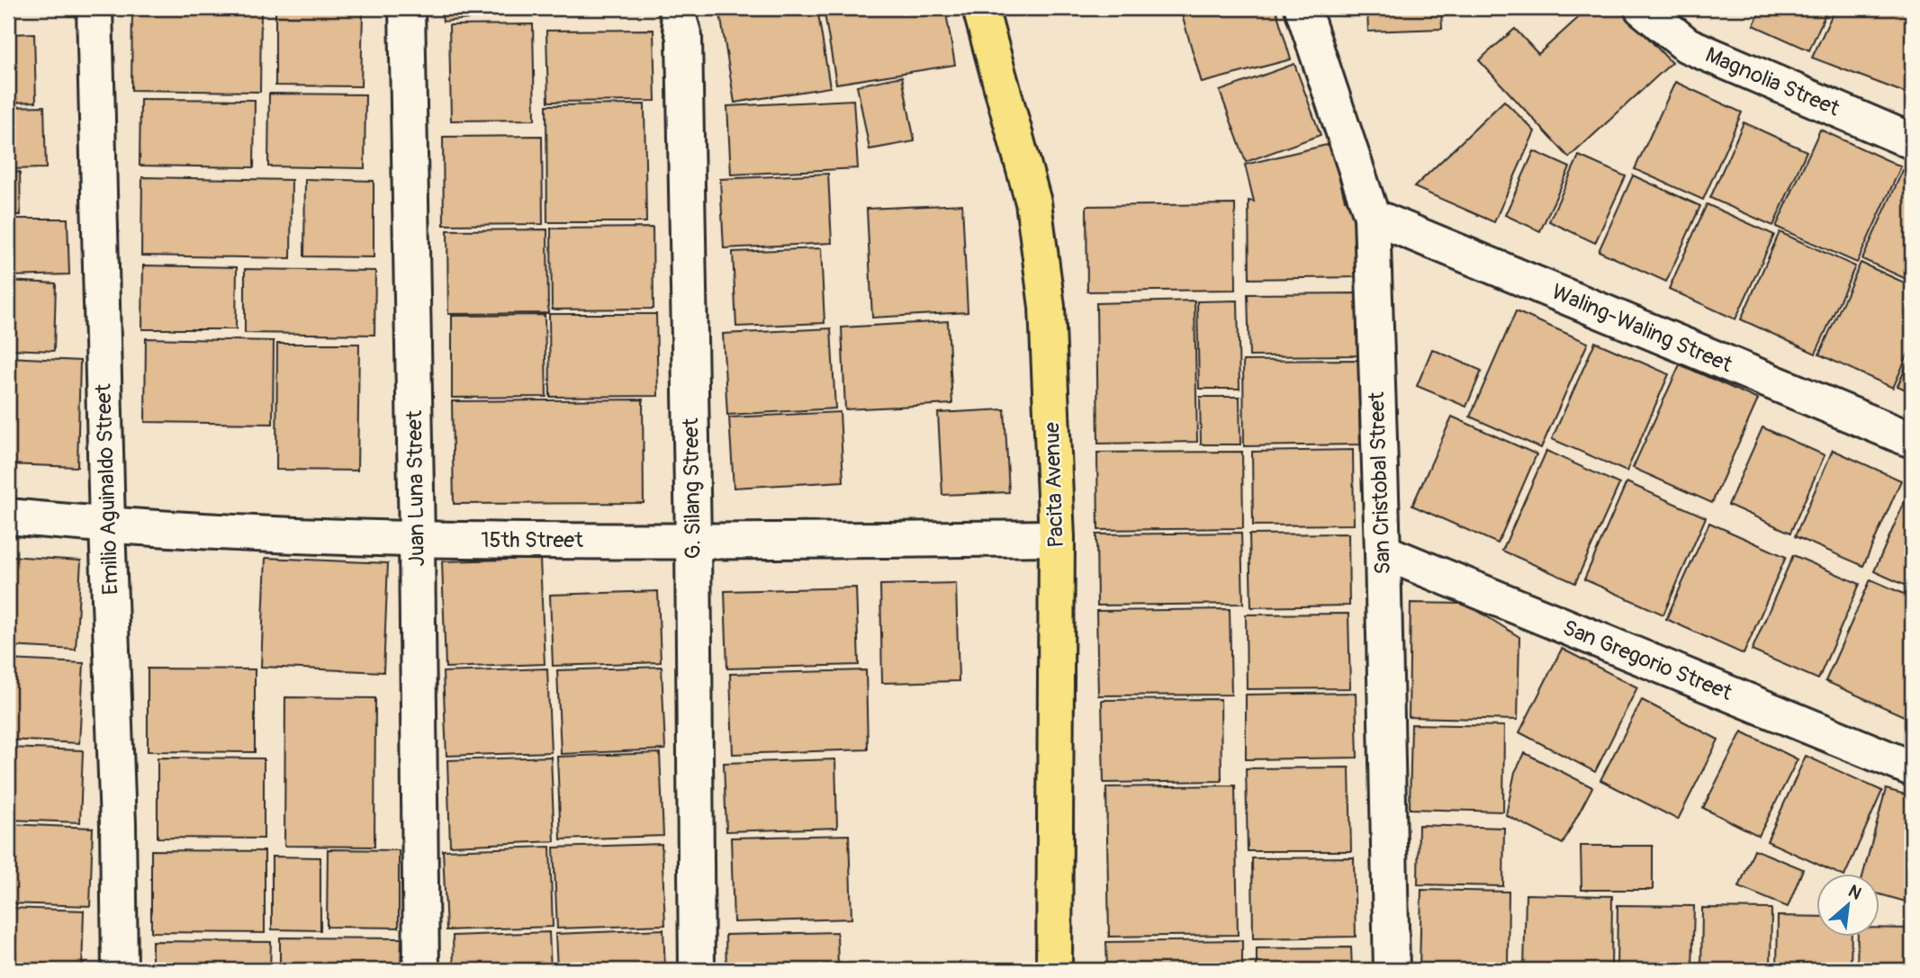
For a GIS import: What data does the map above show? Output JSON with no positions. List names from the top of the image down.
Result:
{
  "streets": {
    "main road": ["Pacita Avenue"],
    "street": [
      "Magnolia Street",
      "Waling-Waling Street",
      "San Cristobal Street",
      "Juan Luna Street",
      "G. Silang Street",
      "Emilio Aguinaldo Street",
      "15th Street",
      "San Gregorio Street"
    ]
  },
  "crossings": [
    ["Waling-Waling Street", "San Cristobal Street"],
    ["San Cristobal Street", "San Gregorio Street"],
    ["Pacita Avenue", "15th Street"],
    ["Juan Luna Street", "15th Street"],
    ["G. Silang Street", "15th Street"],
    ["Emilio Aguinaldo Street", "15th Street"]
  ],
  "north": "top right"
}
